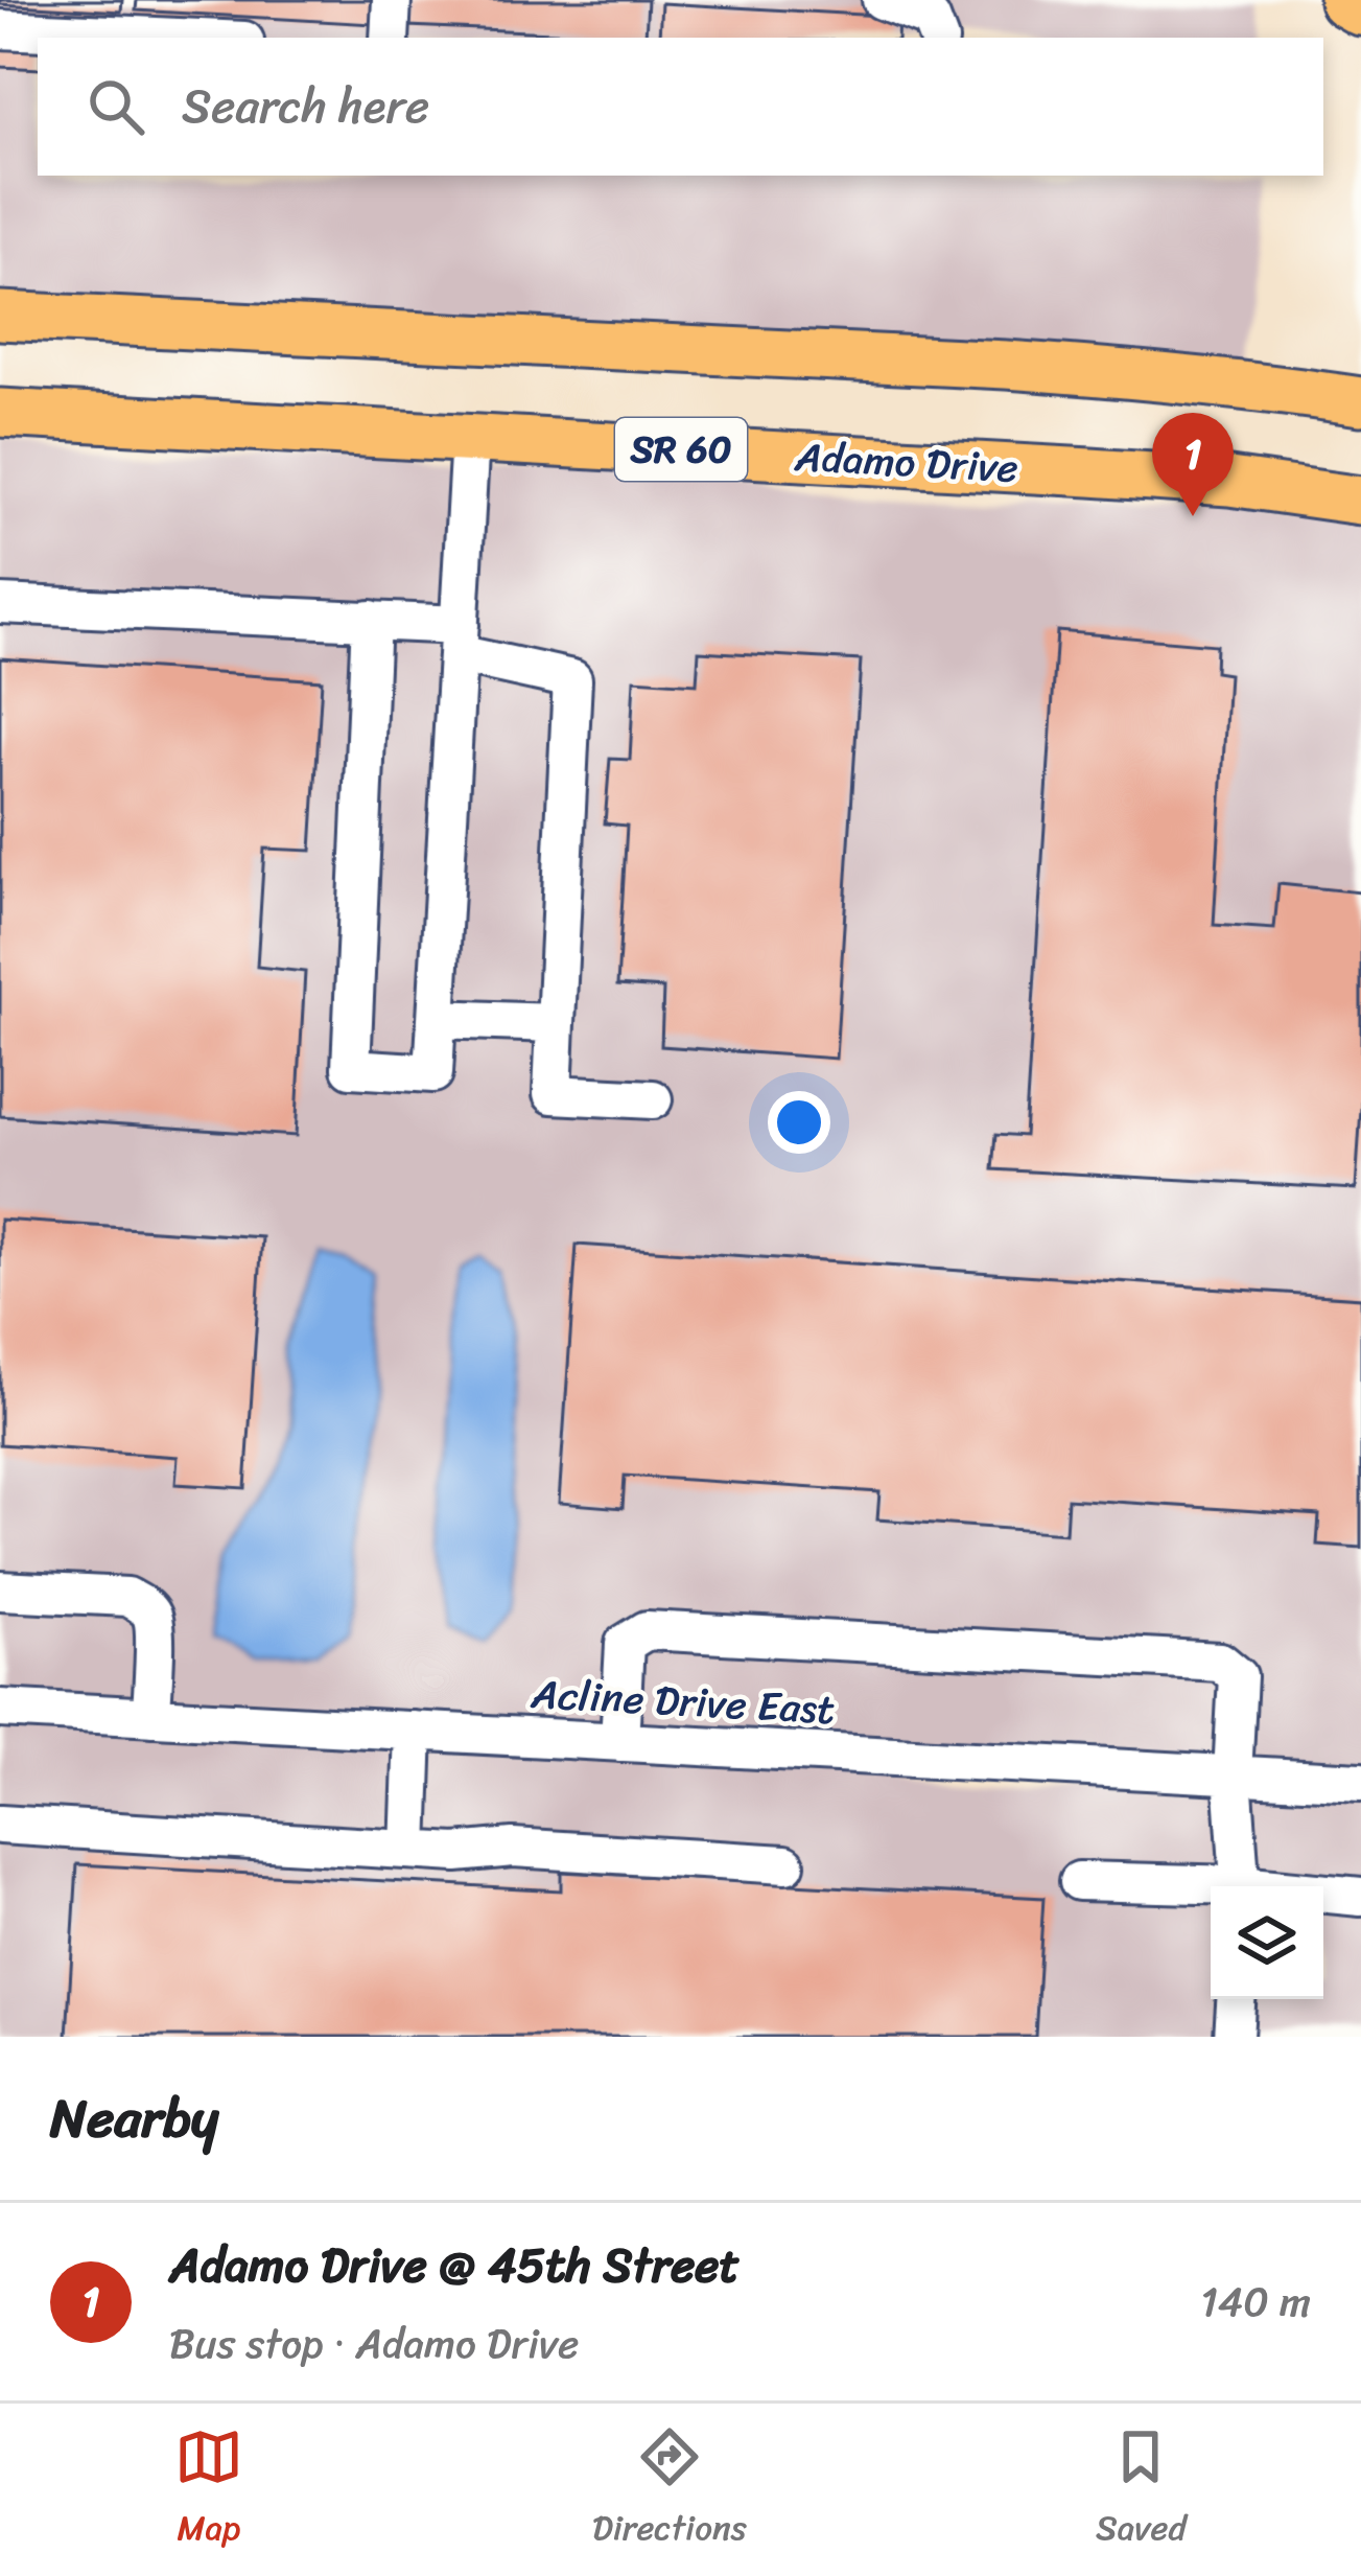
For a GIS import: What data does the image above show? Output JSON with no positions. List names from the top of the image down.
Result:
{
  "streets": {
    "main road": ["SR 60", "Adamo Drive"],
    "street": ["Acline Drive East"]
  },
  "page": {
    "search": "Search here",
    "pins": "1",
    "heading": "Nearby",
    "list": [
      {
        "mark": "1",
        "name": "Adamo Drive @ 45th Street",
        "note": "Bus stop · Adamo Drive",
        "value": "140 m"
      }
    ],
    "nav": ["Map", "Directions", "Saved"]
  }
}
